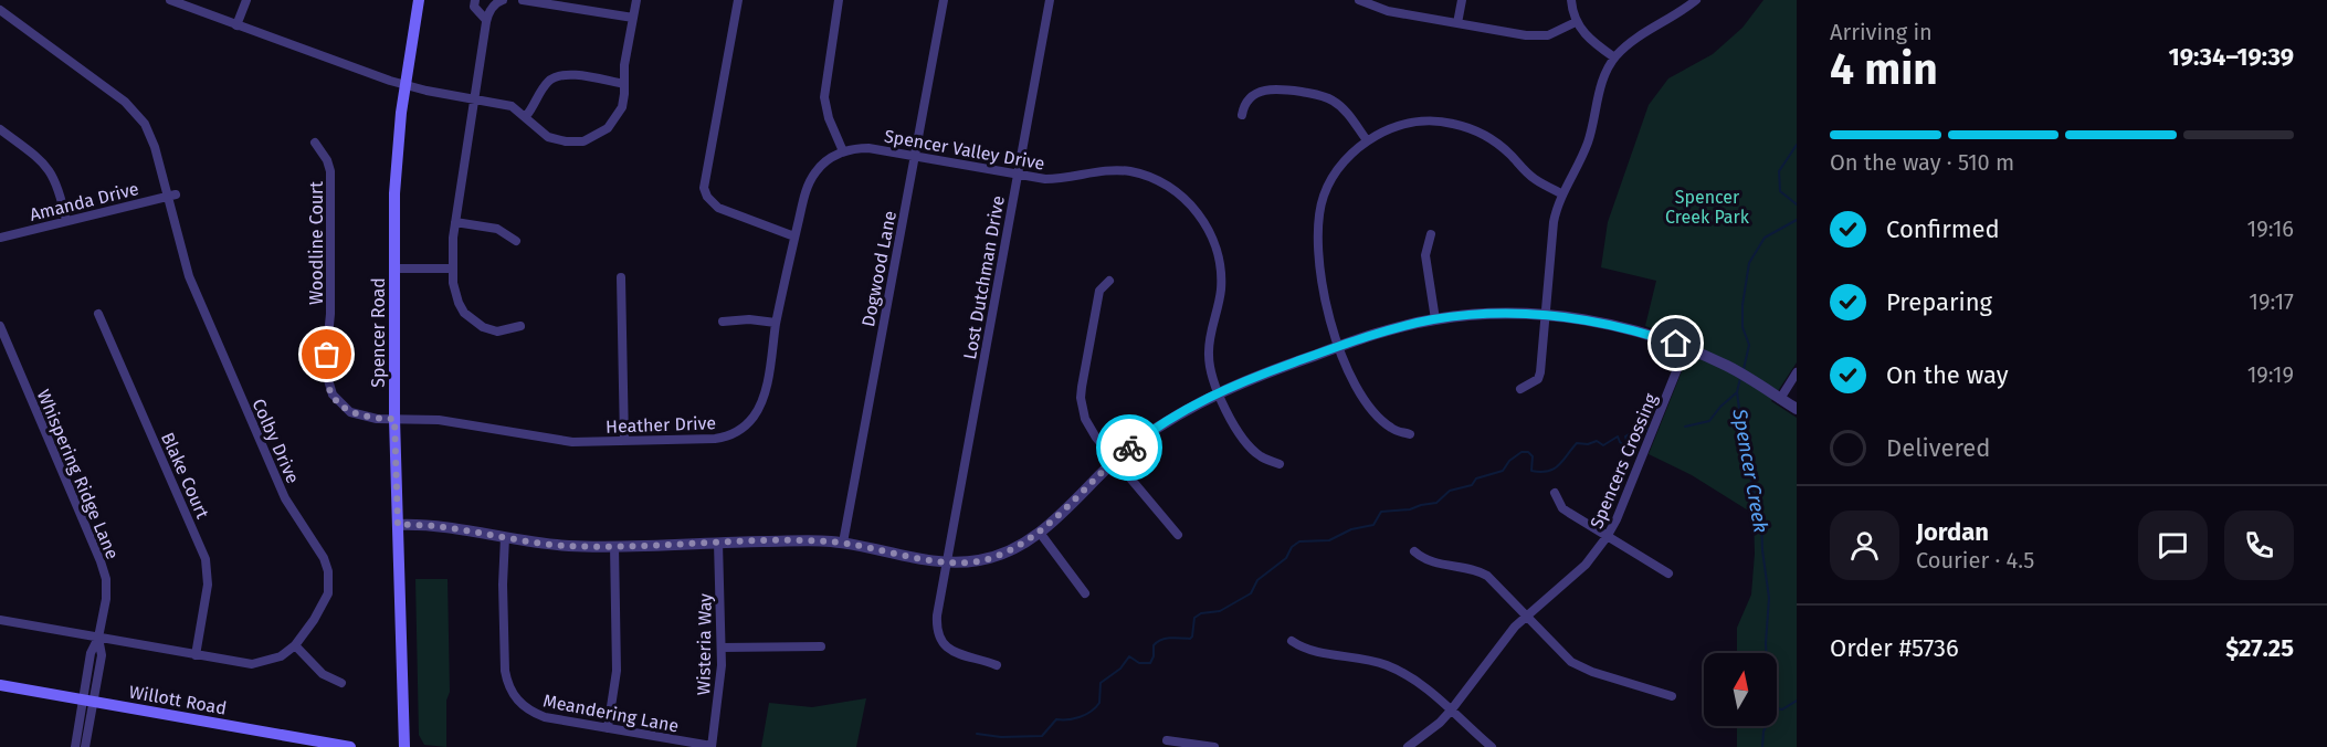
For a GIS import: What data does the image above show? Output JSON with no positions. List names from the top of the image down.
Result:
{
  "streets": {
    "main road": ["Spencer Road", "Willott Road"],
    "street": [
      "Spencer Valley Drive",
      "Amanda Drive",
      "Woodline Court",
      "Dogwood Lane",
      "Lost Dutchman Drive",
      "Heather Drive",
      "Colby Drive",
      "Spencers Crossing",
      "Whispering Ridge Lane",
      "Blake Court",
      "Wisteria Way",
      "Meandering Lane"
    ]
  },
  "crossings": [
    ["Spencer Valley Drive", "Dogwood Lane"],
    ["Spencer Valley Drive", "Lost Dutchman Drive"],
    ["Spencer Valley Drive", "Heather Drive"],
    ["Amanda Drive", "Colby Drive"],
    ["Woodline Court", "Spencer Road"],
    ["Woodline Court", "Heather Drive"],
    ["Spencer Road", "Heather Drive"],
    ["Colby Drive", "Whispering Ridge Lane"],
    ["Colby Drive", "Blake Court"],
    ["Whispering Ridge Lane", "Willott Road"],
    ["Wisteria Way", "Meandering Lane"]
  ],
  "water": ["Spencer Creek"],
  "parks": ["Spencer Creek Park"],
  "north": "top",
  "page": {
    "heading": ["4 min", "Arriving in", "19:34–19:39"],
    "panel": [
      "Jordan",
      "Courier · 4.5",
      "Order #5736",
      "$27.25"
    ],
    "bar": "On the way · 510 m",
    "list": [
      ["Confirmed", "19:16"],
      ["Preparing", "19:17"],
      ["On the way", "19:19"],
      "Delivered"
    ]
  }
}
